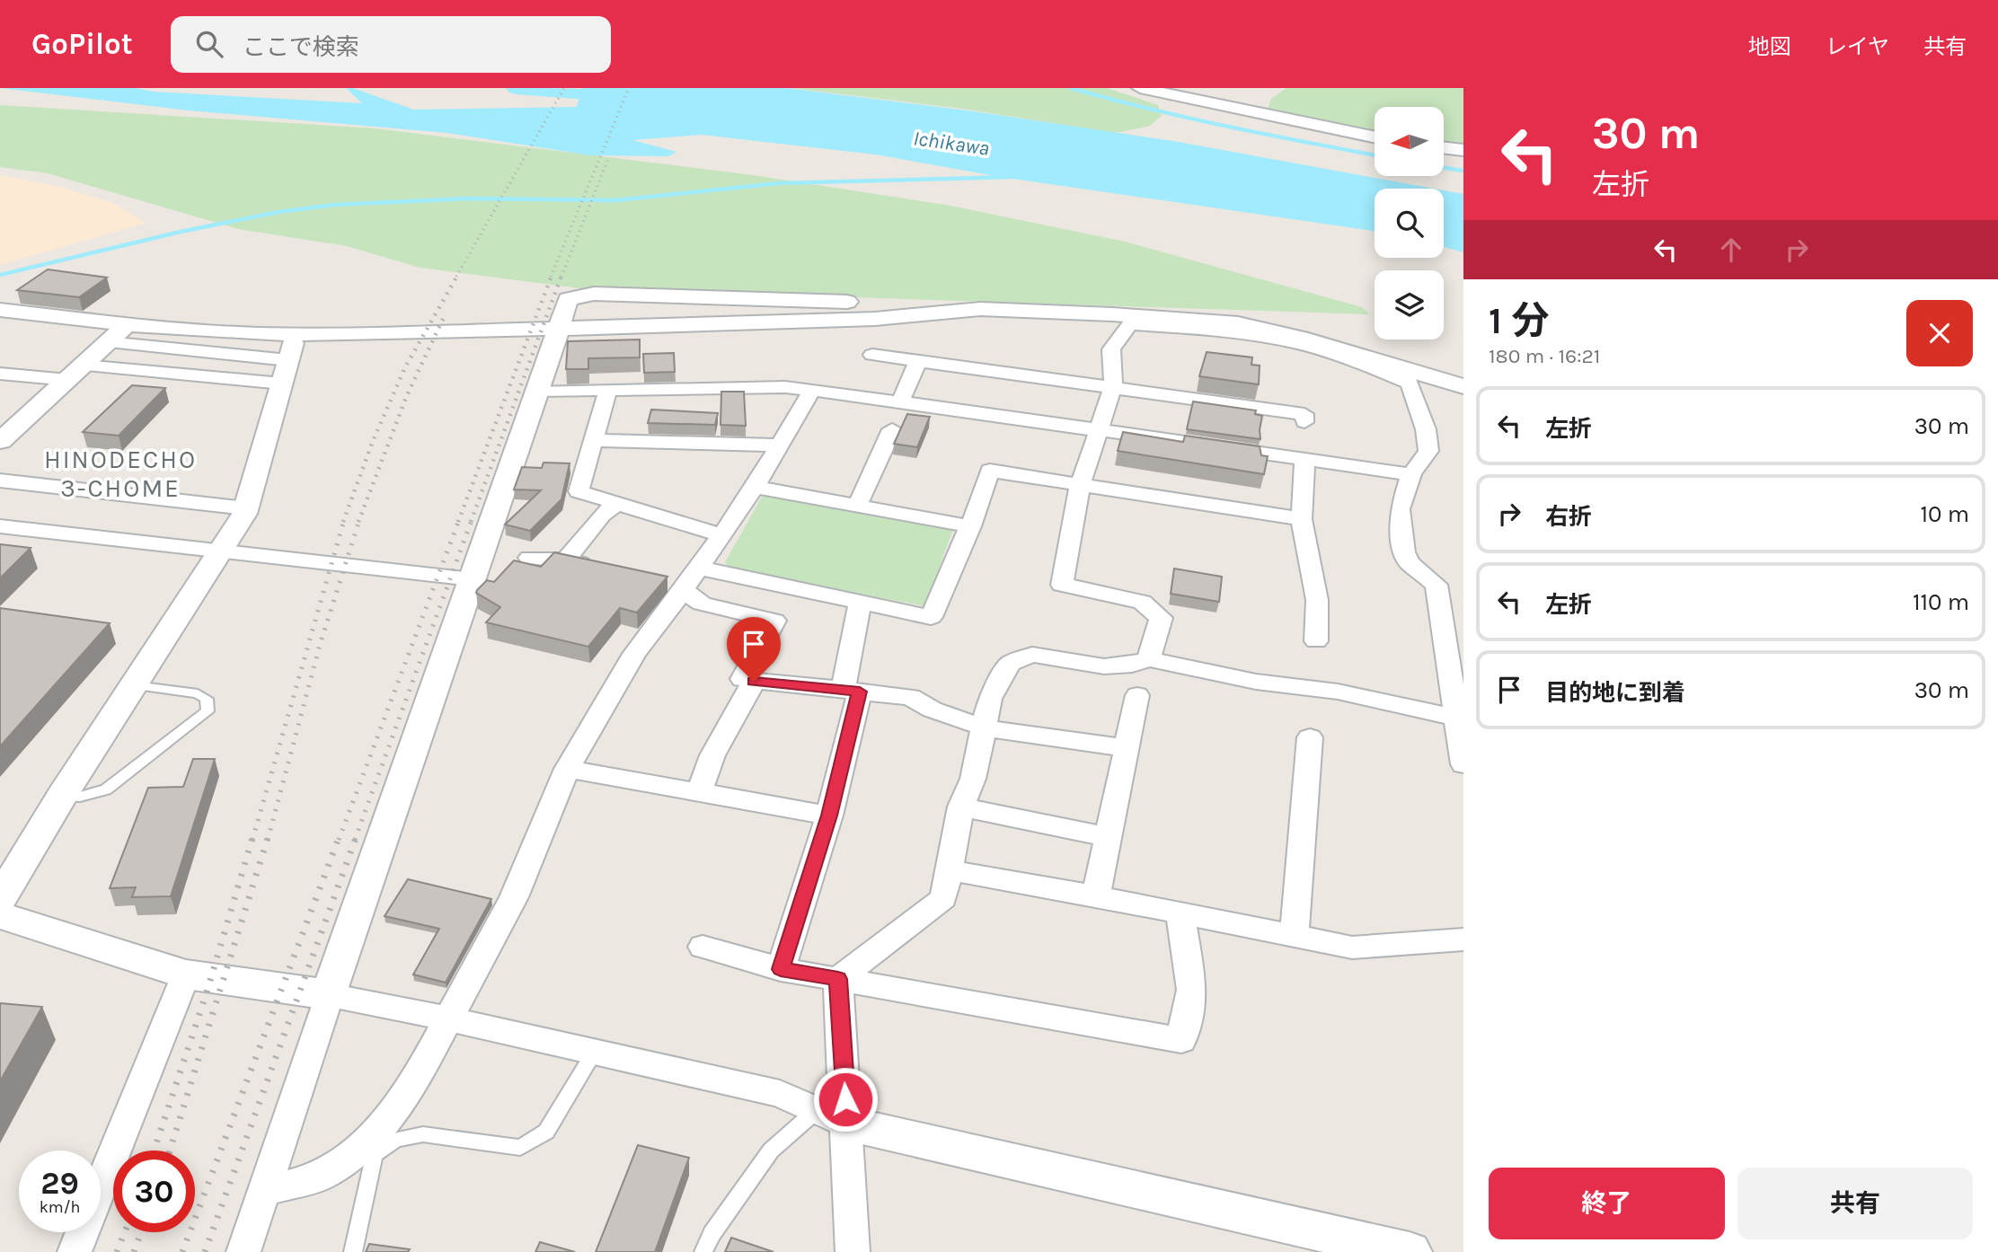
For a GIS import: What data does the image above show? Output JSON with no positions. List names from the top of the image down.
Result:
{
  "districts": ["HINODECHO 3-CHOME"],
  "water": ["Ichikawa"],
  "north": "left",
  "page": {
    "header": "GoPilot",
    "search": "ここで検索",
    "nav": ["地図", "レイヤ", "共有"],
    "turn": ["30 m", "左折"],
    "heading": ["1 分", "180 m · 16:21"],
    "list": [
      {
        "name": "左折",
        "value": "30 m"
      },
      {
        "name": "右折",
        "value": "10 m"
      },
      {
        "name": "左折",
        "value": "110 m"
      },
      {
        "name": "目的地に到着",
        "value": "30 m"
      }
    ],
    "speed": "29 km/h",
    "limit": "30",
    "buttons": ["終了", "共有"]
  }
}
